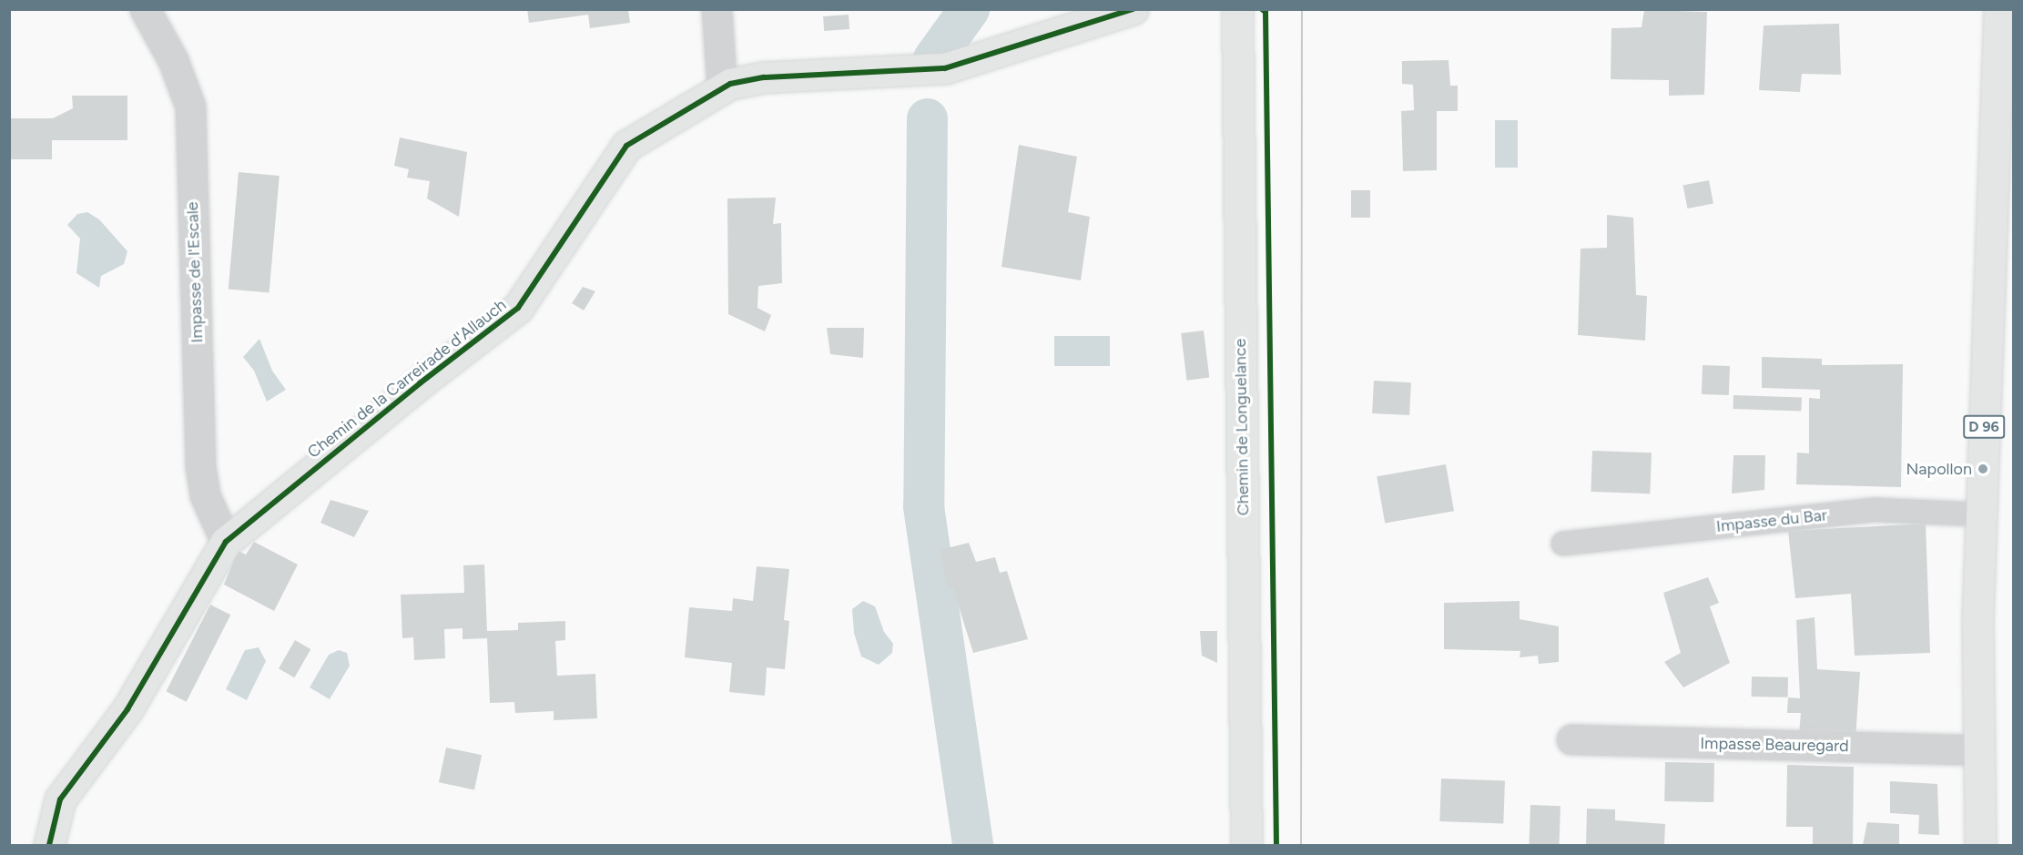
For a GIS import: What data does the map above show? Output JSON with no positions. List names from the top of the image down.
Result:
{
  "streets": {
    "street": [
      "Impasse de l'Escale",
      "Chemin de la Carreirade d'Allauch",
      "Chemin de Longuelance",
      "D 96",
      "Impasse Beauregard"
    ],
    "lane": ["Impasse du Bar"]
  },
  "crossings": [
    ["Impasse de l'Escale", "Chemin de la Carreirade d'Allauch"],
    ["D 96", "Impasse du Bar"],
    ["D 96", "Impasse Beauregard"]
  ],
  "places": ["Napollon"]
}
